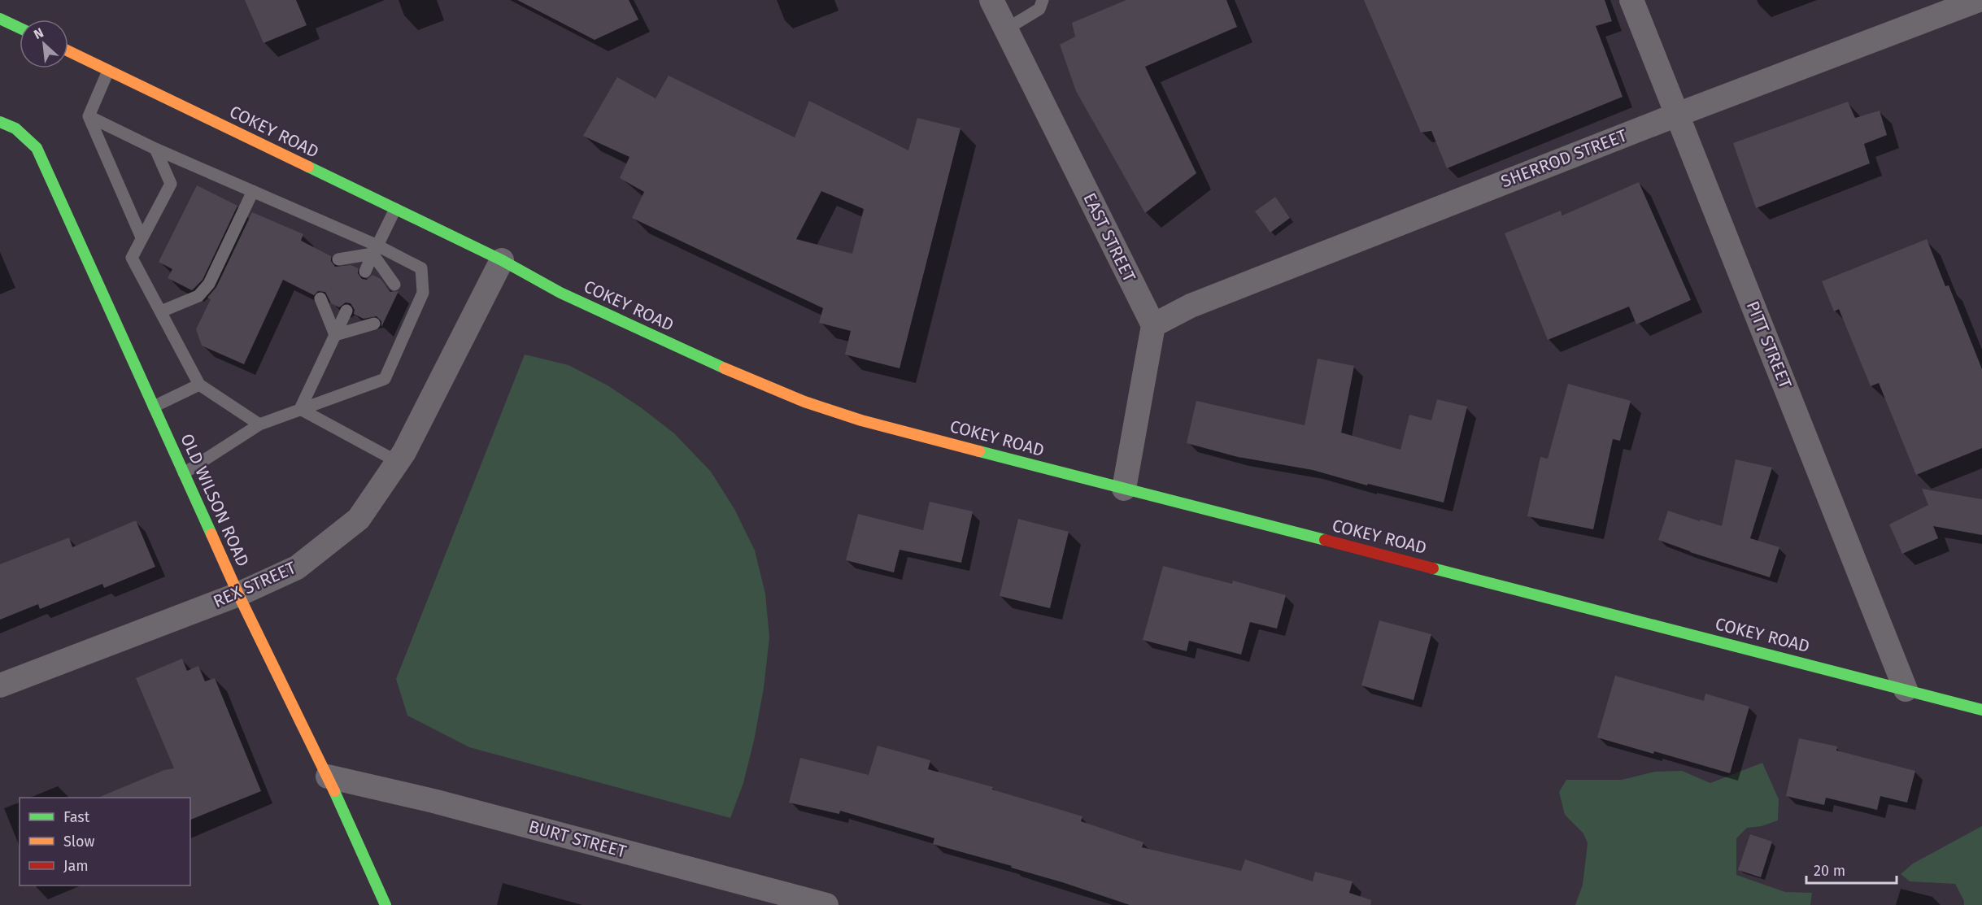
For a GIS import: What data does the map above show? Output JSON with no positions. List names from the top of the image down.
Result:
{
  "streets": {
    "street": [
      "COKEY ROAD",
      "SHERROD STREET",
      "EAST STREET",
      "PITT STREET",
      "OLD WILSON ROAD",
      "REX STREET",
      "BURT STREET"
    ]
  },
  "crossings": [
    ["COKEY ROAD", "PITT STREET"],
    ["COKEY ROAD", "REX STREET"],
    ["SHERROD STREET", "EAST STREET"],
    ["SHERROD STREET", "PITT STREET"],
    ["OLD WILSON ROAD", "REX STREET"],
    ["OLD WILSON ROAD", "BURT STREET"]
  ],
  "legend": ["Fast", "Slow", "Jam"],
  "scale_bar": "20 m",
  "north": "top left"
}
